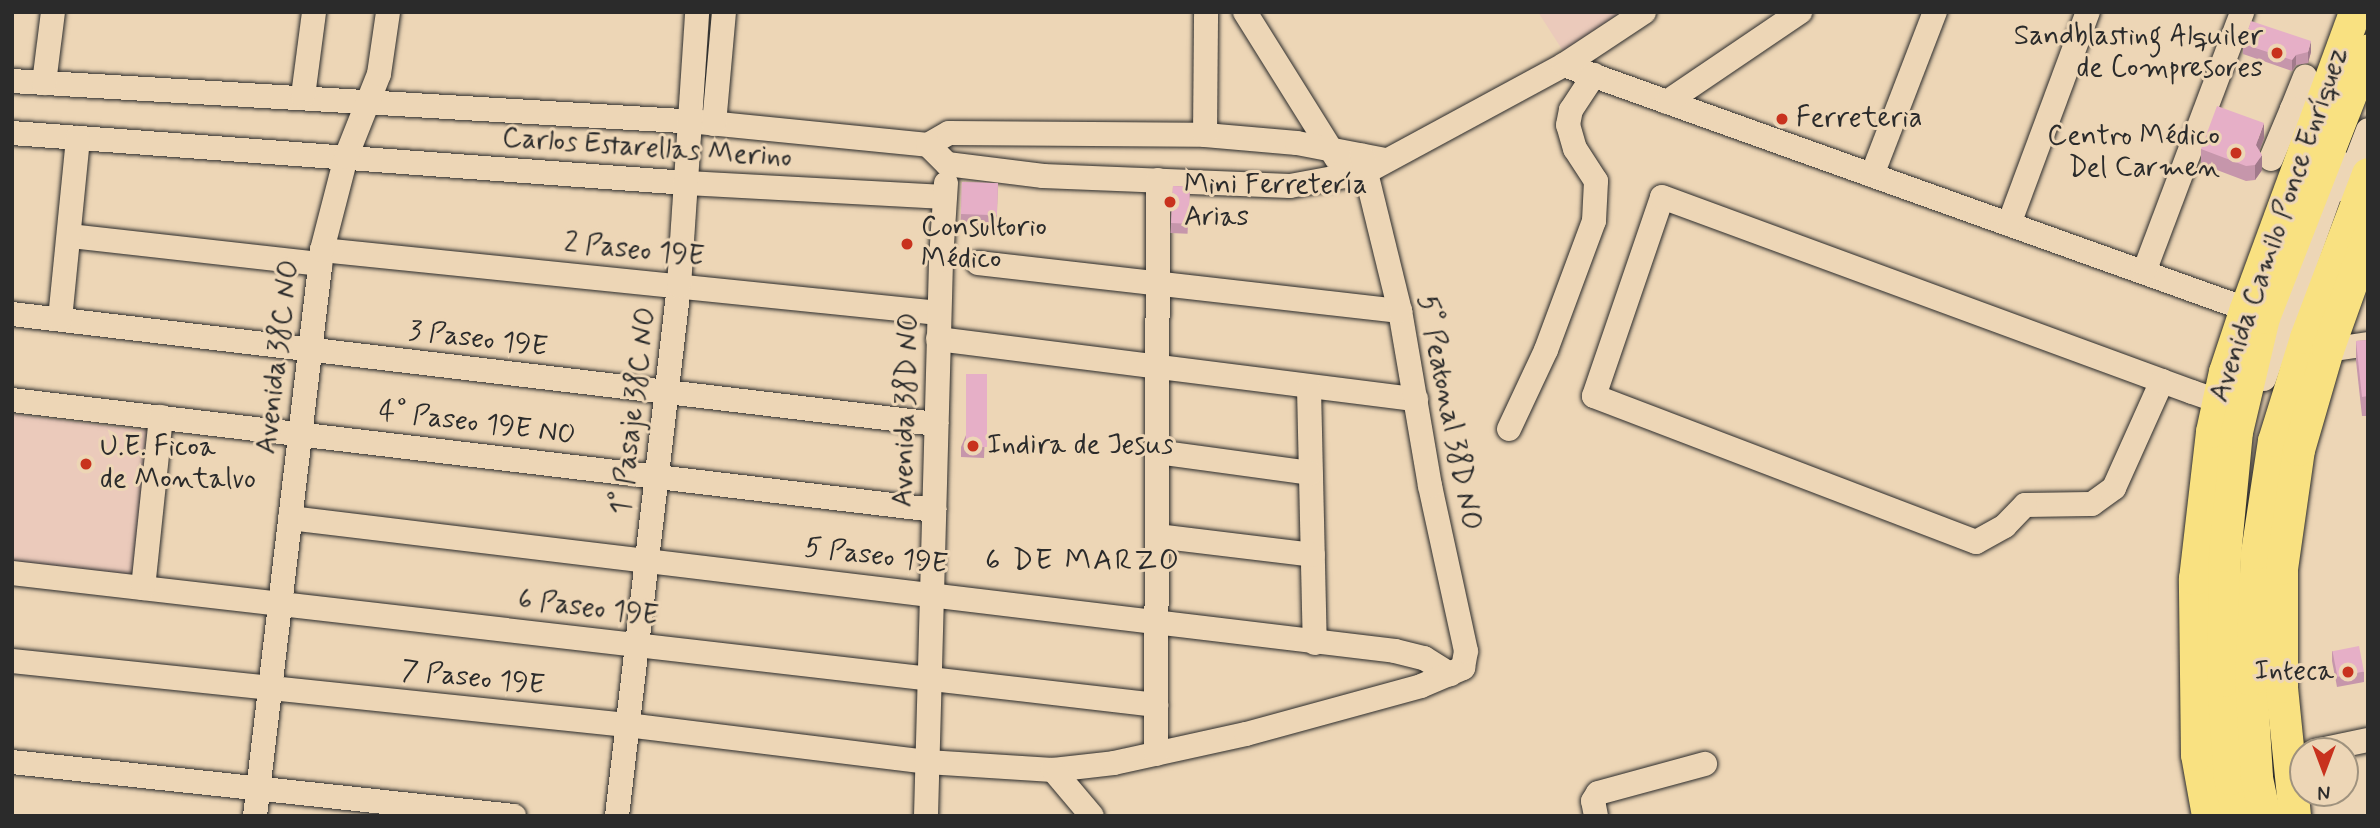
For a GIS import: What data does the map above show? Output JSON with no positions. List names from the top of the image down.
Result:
{
  "streets": {
    "main road": ["Avenida Camilo Ponce Enríquez"],
    "street": [
      "Carlos Estarellas Merino",
      "2 Paseo 19E",
      "3 Paseo 19E",
      "Avenida 38C NO",
      "Avenida 38D NO",
      "1° Pasaje 38C NO",
      "5° Peatonal 38D NO",
      "4° Paseo 19E NO",
      "5 Paseo 19E",
      "6 Paseo 19E",
      "7 Paseo 19E"
    ]
  },
  "crossings": [
    ["Carlos Estarellas Merino", "Avenida 38C NO"],
    ["Carlos Estarellas Merino", "Avenida 38D NO"],
    ["Carlos Estarellas Merino", "1° Pasaje 38C NO"],
    ["Carlos Estarellas Merino", "5° Peatonal 38D NO"],
    ["2 Paseo 19E", "Avenida 38C NO"],
    ["2 Paseo 19E", "Avenida 38D NO"],
    ["2 Paseo 19E", "1° Pasaje 38C NO"],
    ["3 Paseo 19E", "Avenida 38C NO"],
    ["3 Paseo 19E", "Avenida 38D NO"],
    ["3 Paseo 19E", "1° Pasaje 38C NO"],
    ["Avenida 38C NO", "4° Paseo 19E NO"],
    ["Avenida 38C NO", "5 Paseo 19E"],
    ["Avenida 38C NO", "6 Paseo 19E"],
    ["Avenida 38C NO", "7 Paseo 19E"],
    ["Avenida 38D NO", "4° Paseo 19E NO"],
    ["Avenida 38D NO", "5 Paseo 19E"],
    ["Avenida 38D NO", "6 Paseo 19E"],
    ["Avenida 38D NO", "7 Paseo 19E"],
    ["1° Pasaje 38C NO", "4° Paseo 19E NO"],
    ["1° Pasaje 38C NO", "5 Paseo 19E"],
    ["1° Pasaje 38C NO", "6 Paseo 19E"],
    ["1° Pasaje 38C NO", "7 Paseo 19E"],
    ["5° Peatonal 38D NO", "5 Paseo 19E"],
    ["5° Peatonal 38D NO", "7 Paseo 19E"],
    ["5 Paseo 19E", "7 Paseo 19E"]
  ],
  "districts": ["6 DE MARZO"],
  "places": [
    "Sandblasting Alquiler de Compresores",
    "Ferreteria",
    "Centro Médico Del Carmen",
    "Mini Ferretería Arias",
    "Consultorio Médico",
    "Indira de Jesus",
    "U.E. Ficoa de Montalvo",
    "Inteca"
  ],
  "north": "bottom"
}
